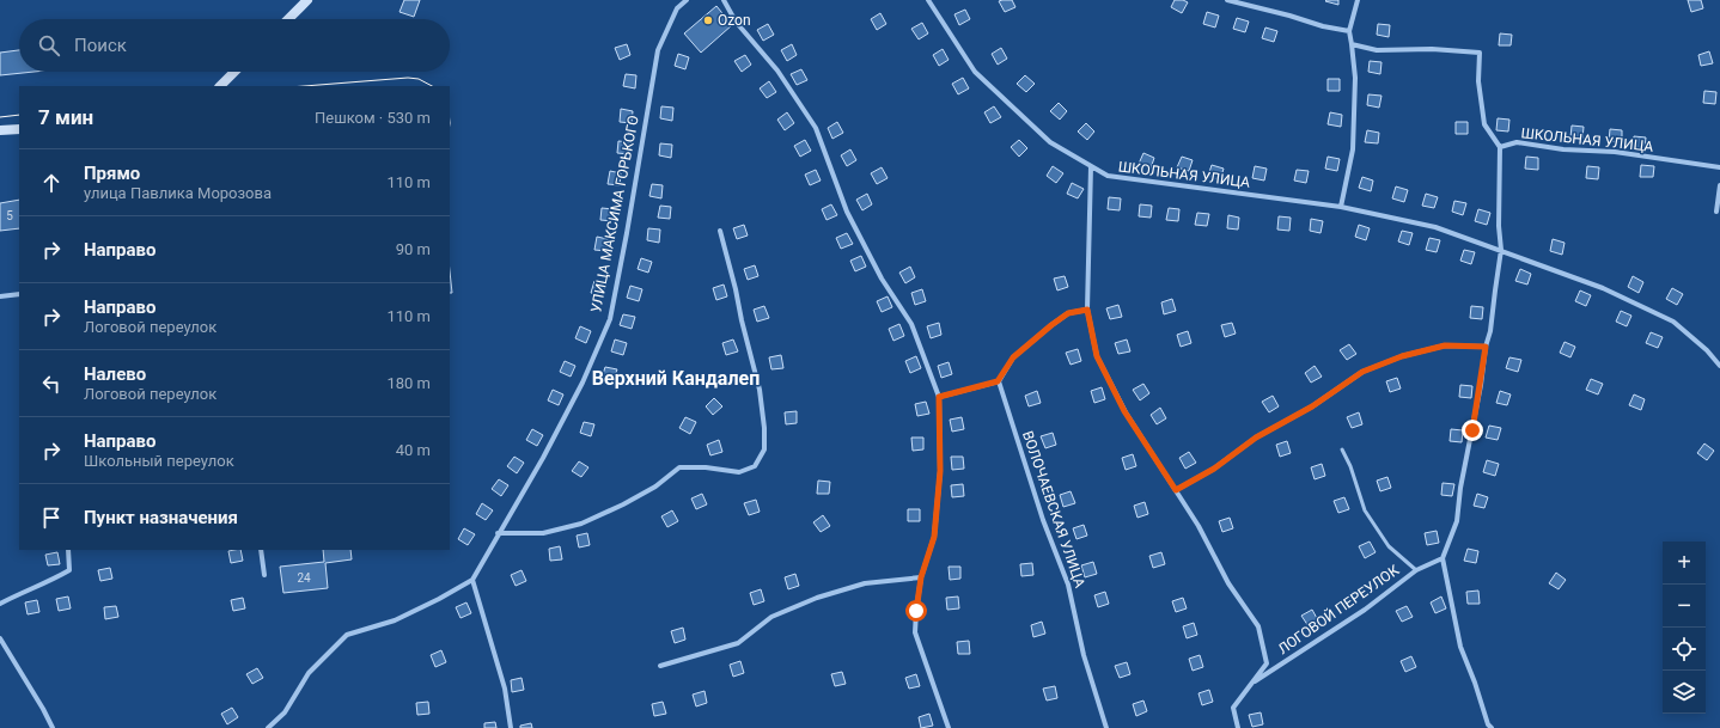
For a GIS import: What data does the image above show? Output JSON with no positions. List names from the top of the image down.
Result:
{
  "streets": {
    "street": [
      "ШКОЛЬНАЯ УЛИЦА",
      "УЛИЦА МАКСИМА ГОРЬКОГО",
      "ВОЛОЧАЕВСКАЯ УЛИЦА",
      "ЛОГОВОЙ ПЕРЕУЛОК"
    ]
  },
  "crossings": [
    ["ШКОЛЬНАЯ УЛИЦА", "ЛОГОВОЙ ПЕРЕУЛОК"]
  ],
  "districts": ["Верхний Кандалеп"],
  "places": ["Ozon"],
  "house_numbers": ["5", "24"],
  "page": {
    "search": "Поиск",
    "heading": ["7 мин", "Пешком · 530 m"],
    "list": [
      ["Прямо", "улица Павлика Морозова", "110 m"],
      ["Направо", "90 m"],
      ["Направо", "Логовой переулок", "110 m"],
      ["Налево", "Логовой переулок", "180 m"],
      ["Направо", "Школьный переулок", "40 m"],
      "Пункт назначения"
    ],
    "map_buttons": ["+", "−"]
  }
}
